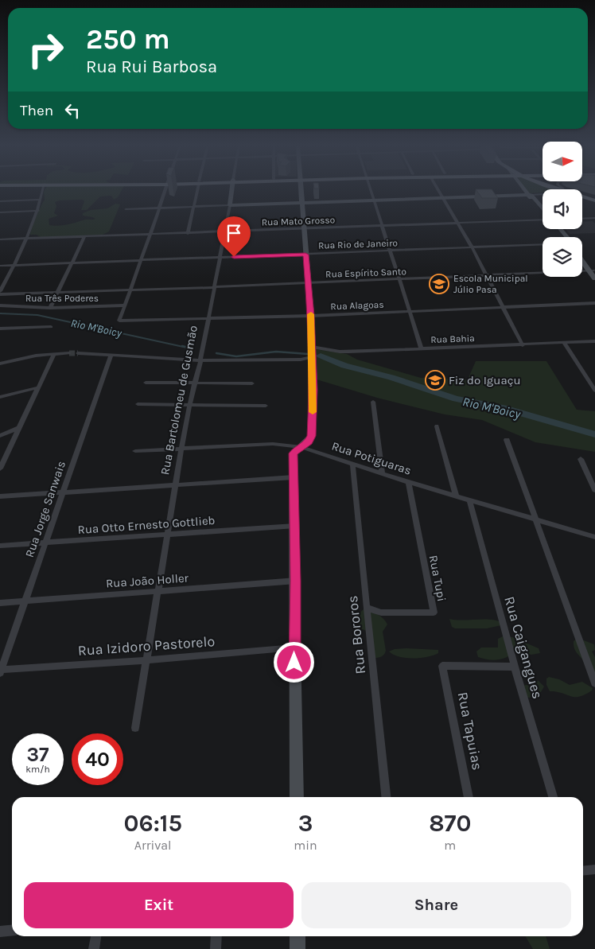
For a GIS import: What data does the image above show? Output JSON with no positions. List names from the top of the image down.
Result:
{
  "streets": {
    "street": [
      "Rua Mato Grosso",
      "Rua Rio de Janeiro",
      "Rua Espírito Santo",
      "Rua Três Poderes",
      "Rua Alagoas",
      "Rua Bahia",
      "Rua Bartolomeu de Gusmão",
      "Rua Potiguaras",
      "Rua Jorge Sanwais",
      "Rua Otto Ernesto Gottlieb",
      "Rua Tupi",
      "Rua João Holler",
      "Rua Bororos",
      "Rua Izidoro Pastorelo",
      "Rua Caigangues",
      "Rua Tapuias"
    ]
  },
  "crossings": [
    ["Rua Mato Grosso", "Rua Bartolomeu de Gusmão"],
    ["Rua Rio de Janeiro", "Rua Bartolomeu de Gusmão"],
    ["Rua Espírito Santo", "Rua Bartolomeu de Gusmão"],
    ["Rua Três Poderes", "Rua Alagoas"],
    ["Rua Alagoas", "Rua Bartolomeu de Gusmão"],
    ["Rua Bartolomeu de Gusmão", "Rua Potiguaras"],
    ["Rua Bartolomeu de Gusmão", "Rua Otto Ernesto Gottlieb"],
    ["Rua Bartolomeu de Gusmão", "Rua João Holler"],
    ["Rua Bartolomeu de Gusmão", "Rua Izidoro Pastorelo"],
    ["Rua Potiguaras", "Rua Tupi"],
    ["Rua Potiguaras", "Rua Bororos"],
    ["Rua Potiguaras", "Rua Caigangues"],
    ["Rua Jorge Sanwais", "Rua Otto Ernesto Gottlieb"],
    ["Rua Jorge Sanwais", "Rua João Holler"],
    ["Rua Jorge Sanwais", "Rua Izidoro Pastorelo"],
    ["Rua Tupi", "Rua Bororos"],
    ["Rua Caigangues", "Rua Tapuias"]
  ],
  "water": ["Rio M'Boicy"],
  "places": {
    "school or university": ["Escola Municipal Júlio Pasa", "Fiz do Iguaçu"]
  },
  "north": "right",
  "page": {
    "turn": ["250 m", "Rua Rui Barbosa"],
    "then": "Then",
    "speed": "37 km/h",
    "limit": "40",
    "eta": [
      "06:15",
      "Arrival",
      "3",
      "min",
      "870",
      "m"
    ],
    "buttons": ["Exit", "Share"]
  }
}
